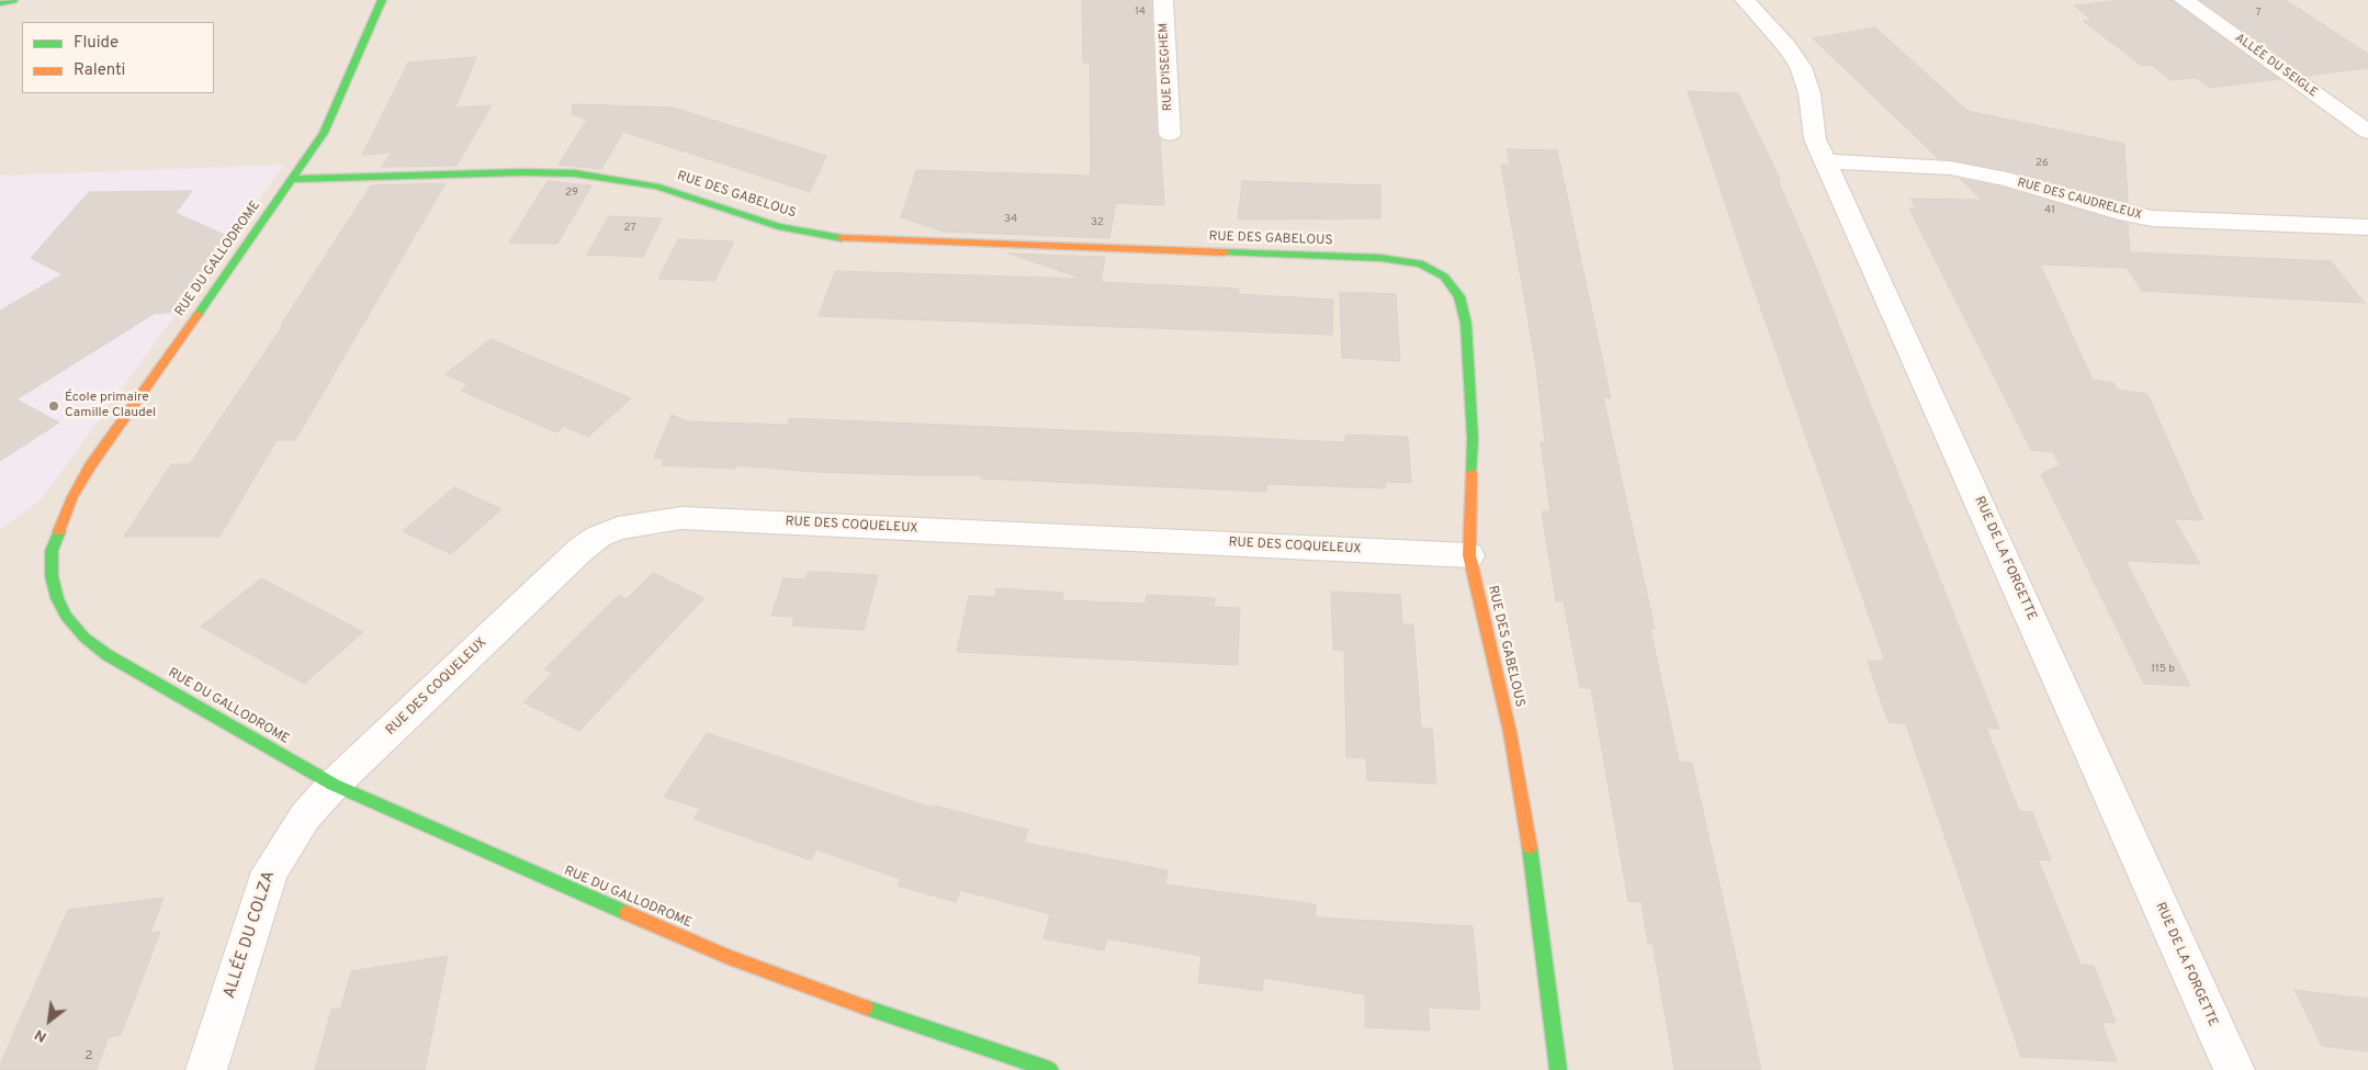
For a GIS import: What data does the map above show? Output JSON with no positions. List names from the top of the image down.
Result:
{
  "streets": {
    "street": [
      "ALLÉE DU SEIGLE",
      "RUE D'ISEGHEM",
      "RUE DES GABELOUS",
      "RUE DES CAUDRELEUX",
      "RUE DU GALLODROME",
      "RUE DES COQUELEUX",
      "RUE DE LA FORGETTE",
      "ALLÉE DU COLZA"
    ]
  },
  "crossings": [
    ["RUE DES GABELOUS", "RUE DU GALLODROME"],
    ["RUE DES GABELOUS", "RUE DES COQUELEUX"],
    ["RUE DES CAUDRELEUX", "RUE DE LA FORGETTE"],
    ["RUE DU GALLODROME", "RUE DES COQUELEUX"],
    ["RUE DU GALLODROME", "ALLÉE DU COLZA"],
    ["RUE DES COQUELEUX", "ALLÉE DU COLZA"]
  ],
  "places": ["École primaire Camille Claudel"],
  "house_numbers": [
    "14",
    "7",
    "26",
    "29",
    "41",
    "34",
    "32",
    "27",
    "115 b",
    "2"
  ],
  "legend": ["Fluide", "Ralenti"],
  "north": "bottom left"
}
